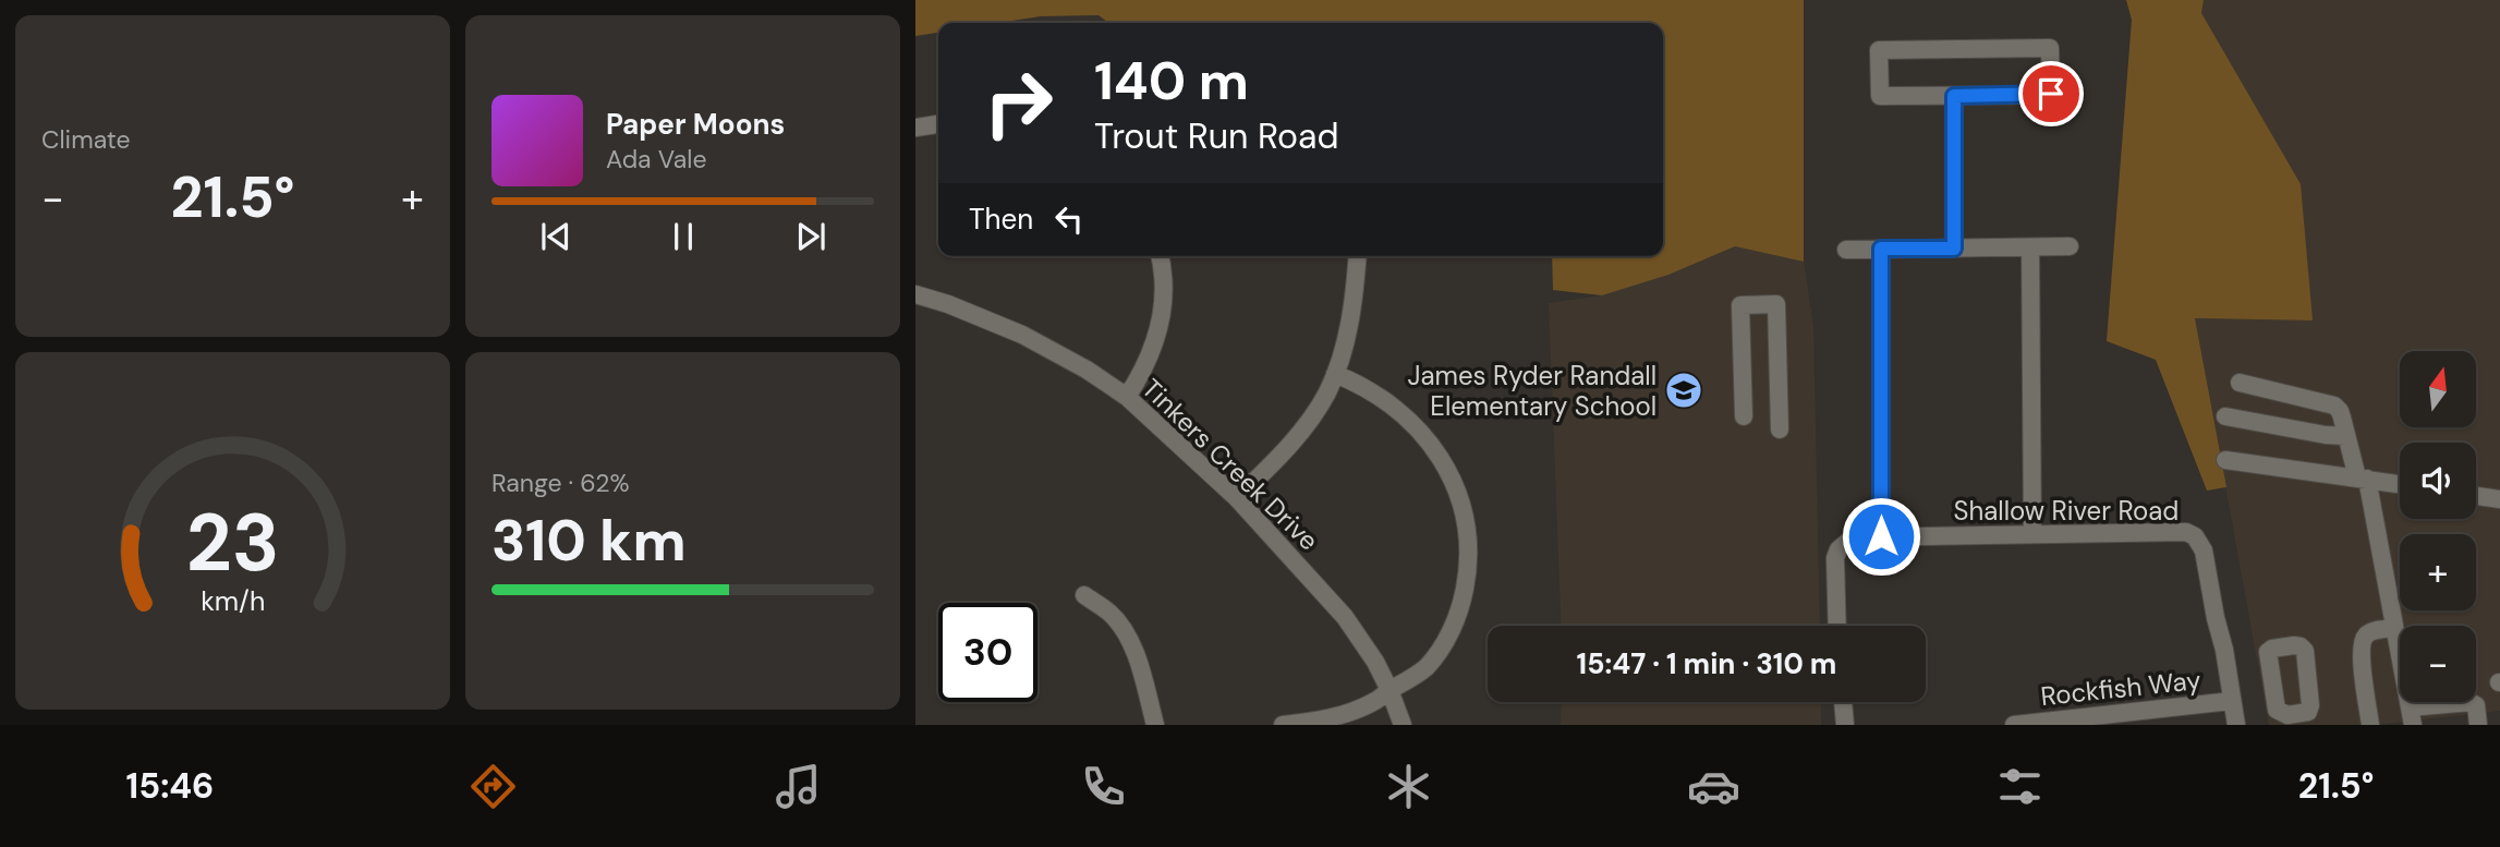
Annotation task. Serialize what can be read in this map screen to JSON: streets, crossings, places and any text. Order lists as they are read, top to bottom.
{
  "streets": {
    "street": ["Tinkers Creek Drive", "Shallow River Road", "Rockfish Way"]
  },
  "crossings": [
    ["Shallow River Road", "Rockfish Way"]
  ],
  "places": {
    "school or university": ["James Ryder Randall Elementary School"]
  },
  "north": "top",
  "page": {
    "tile": [
      "Climate",
      ["Range · 62%", "310 km"]
    ],
    "turn": ["140 m", "Trout Run Road"],
    "song": ["Paper Moons", "Ada Vale"],
    "heat": ["−", "21.5°", "+"],
    "then": "Then",
    "map_buttons": ["+", "−"],
    "limit": "30",
    "trip": "15:47 · 1 min · 310 m",
    "tabs": ["15:46", "21.5°"],
    "gauge": ["23", "km/h"]
  }
}
